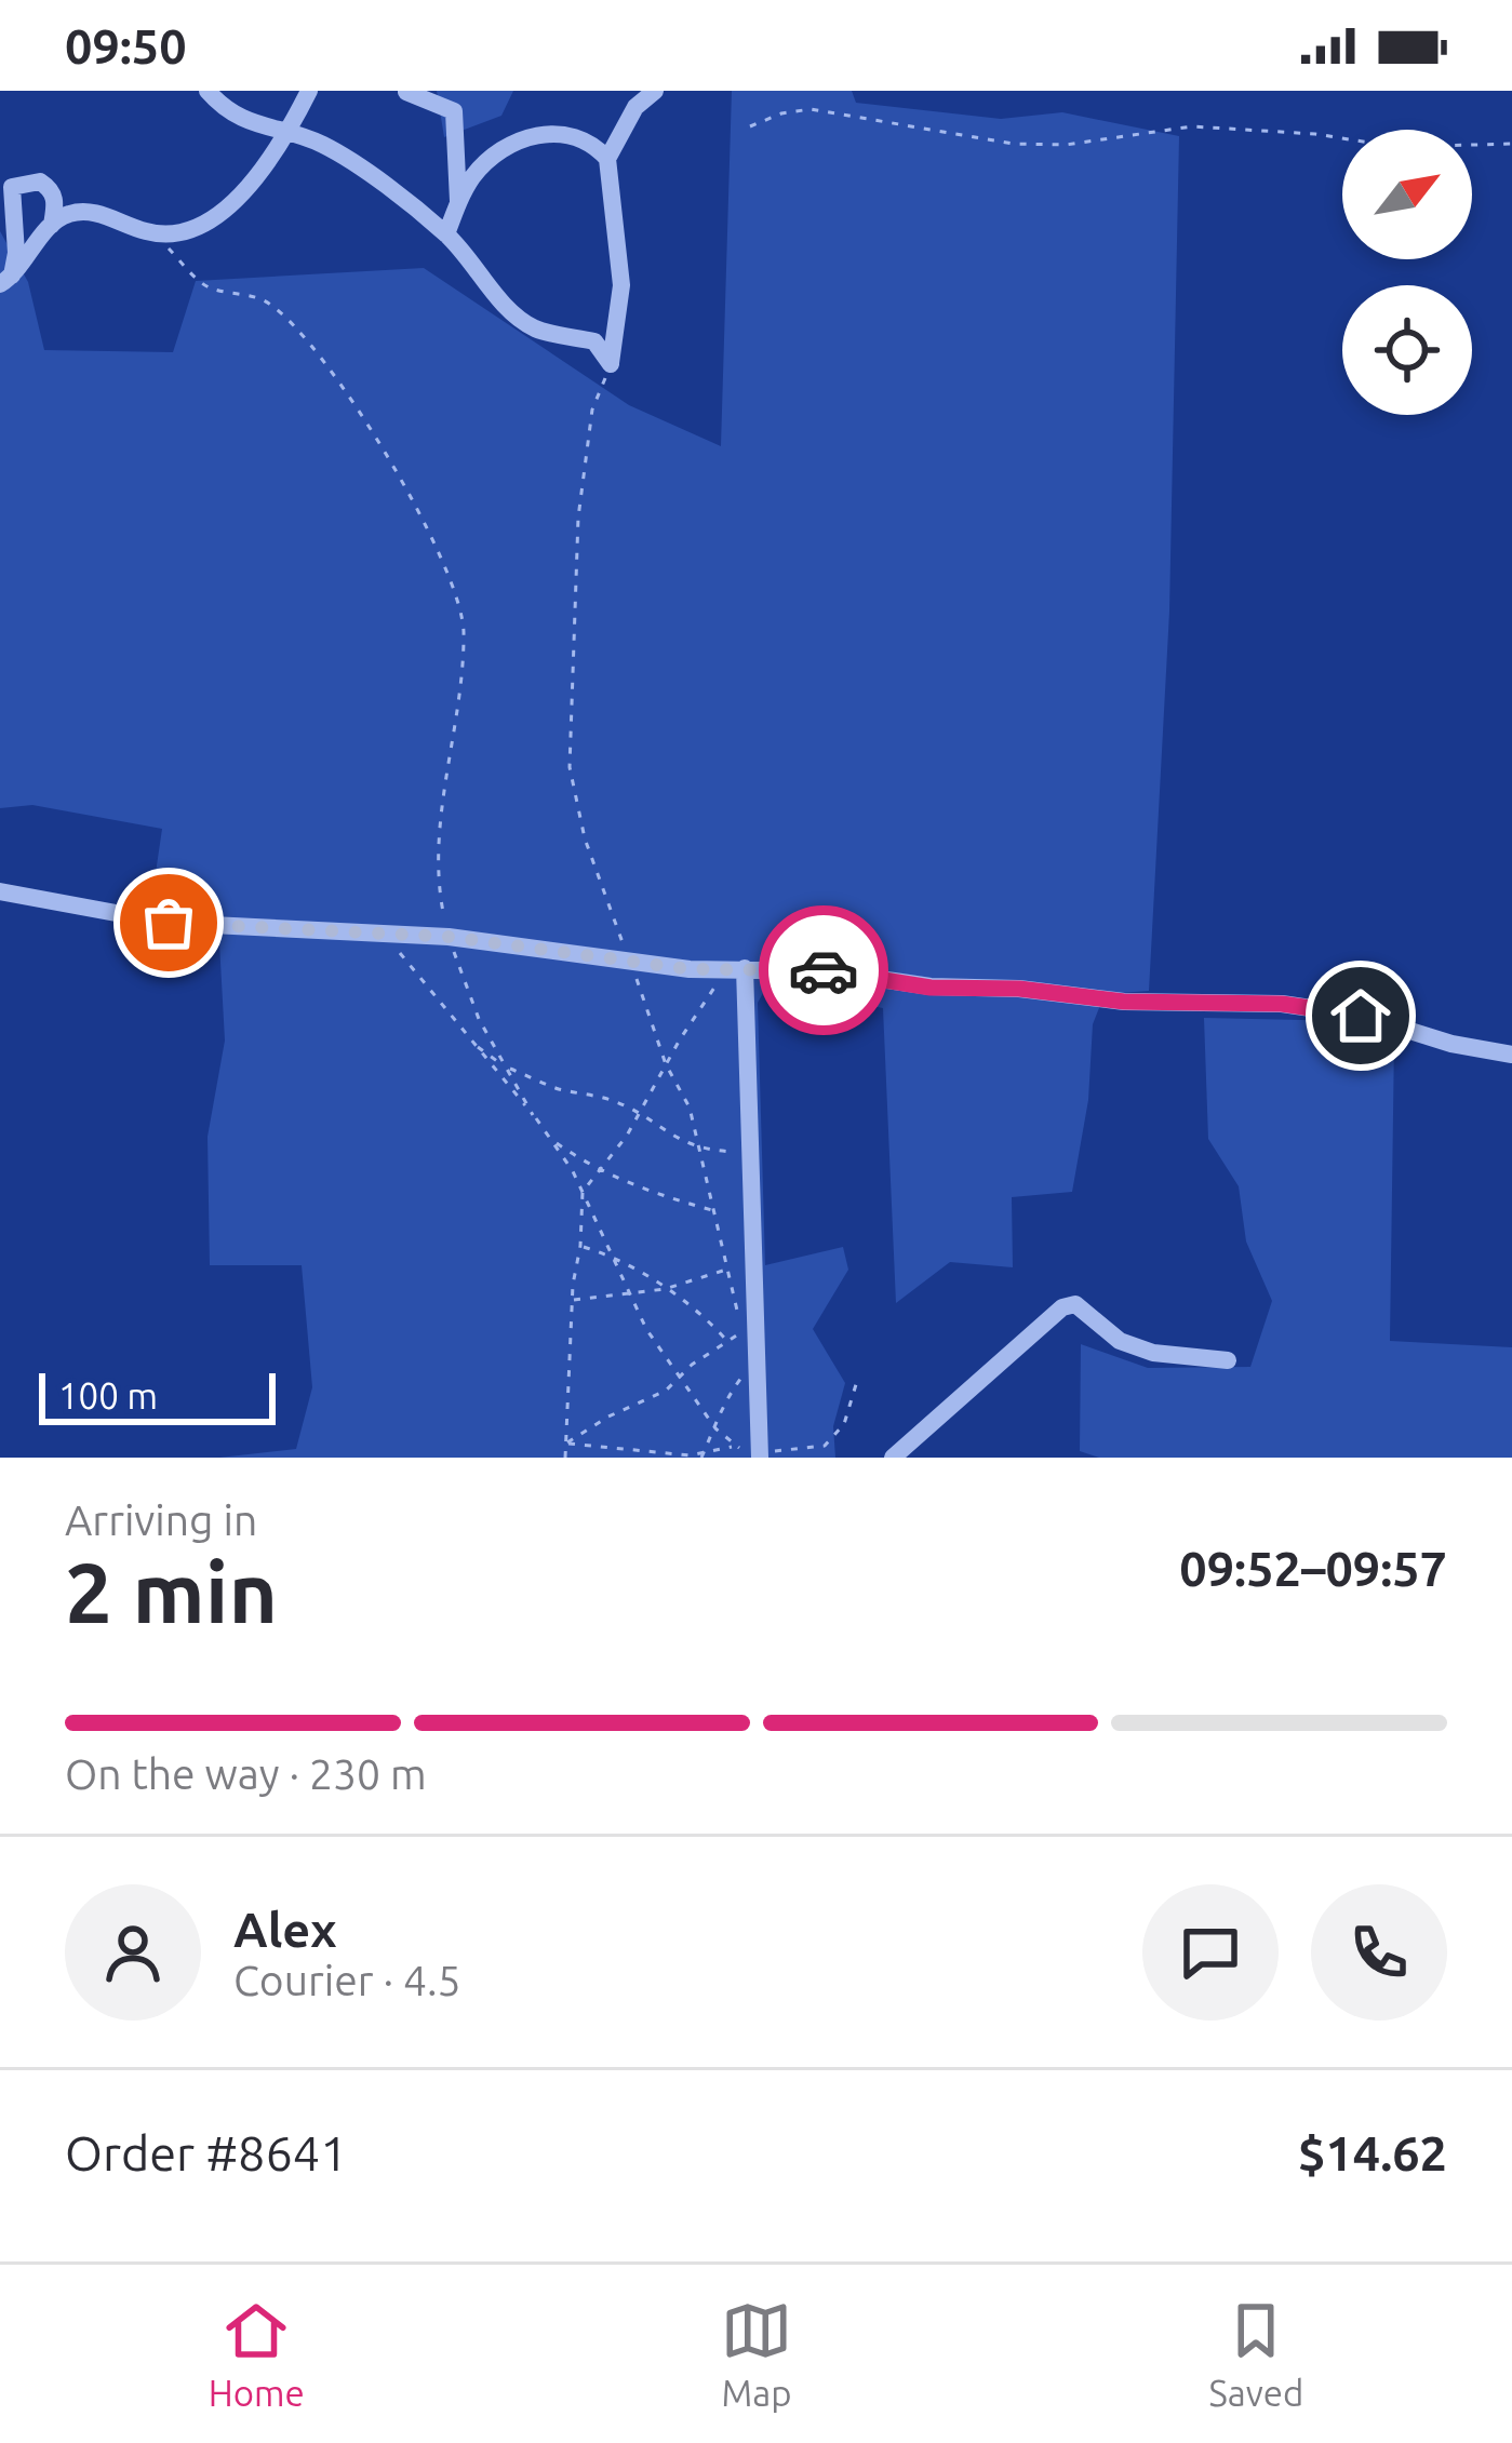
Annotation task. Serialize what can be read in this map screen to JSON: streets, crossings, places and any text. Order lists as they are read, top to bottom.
{
  "scale_bar": "100 m",
  "north": "top right",
  "page": {
    "status": "09:50",
    "scale": "100 m",
    "heading": ["2 min", "Arriving in", "09:52–09:57"],
    "panel": [
      "Alex",
      "Courier · 4.5",
      "Order #8641",
      "$14.62"
    ],
    "bar": "On the way · 230 m",
    "tabs": ["Home", "Map", "Saved"]
  }
}
